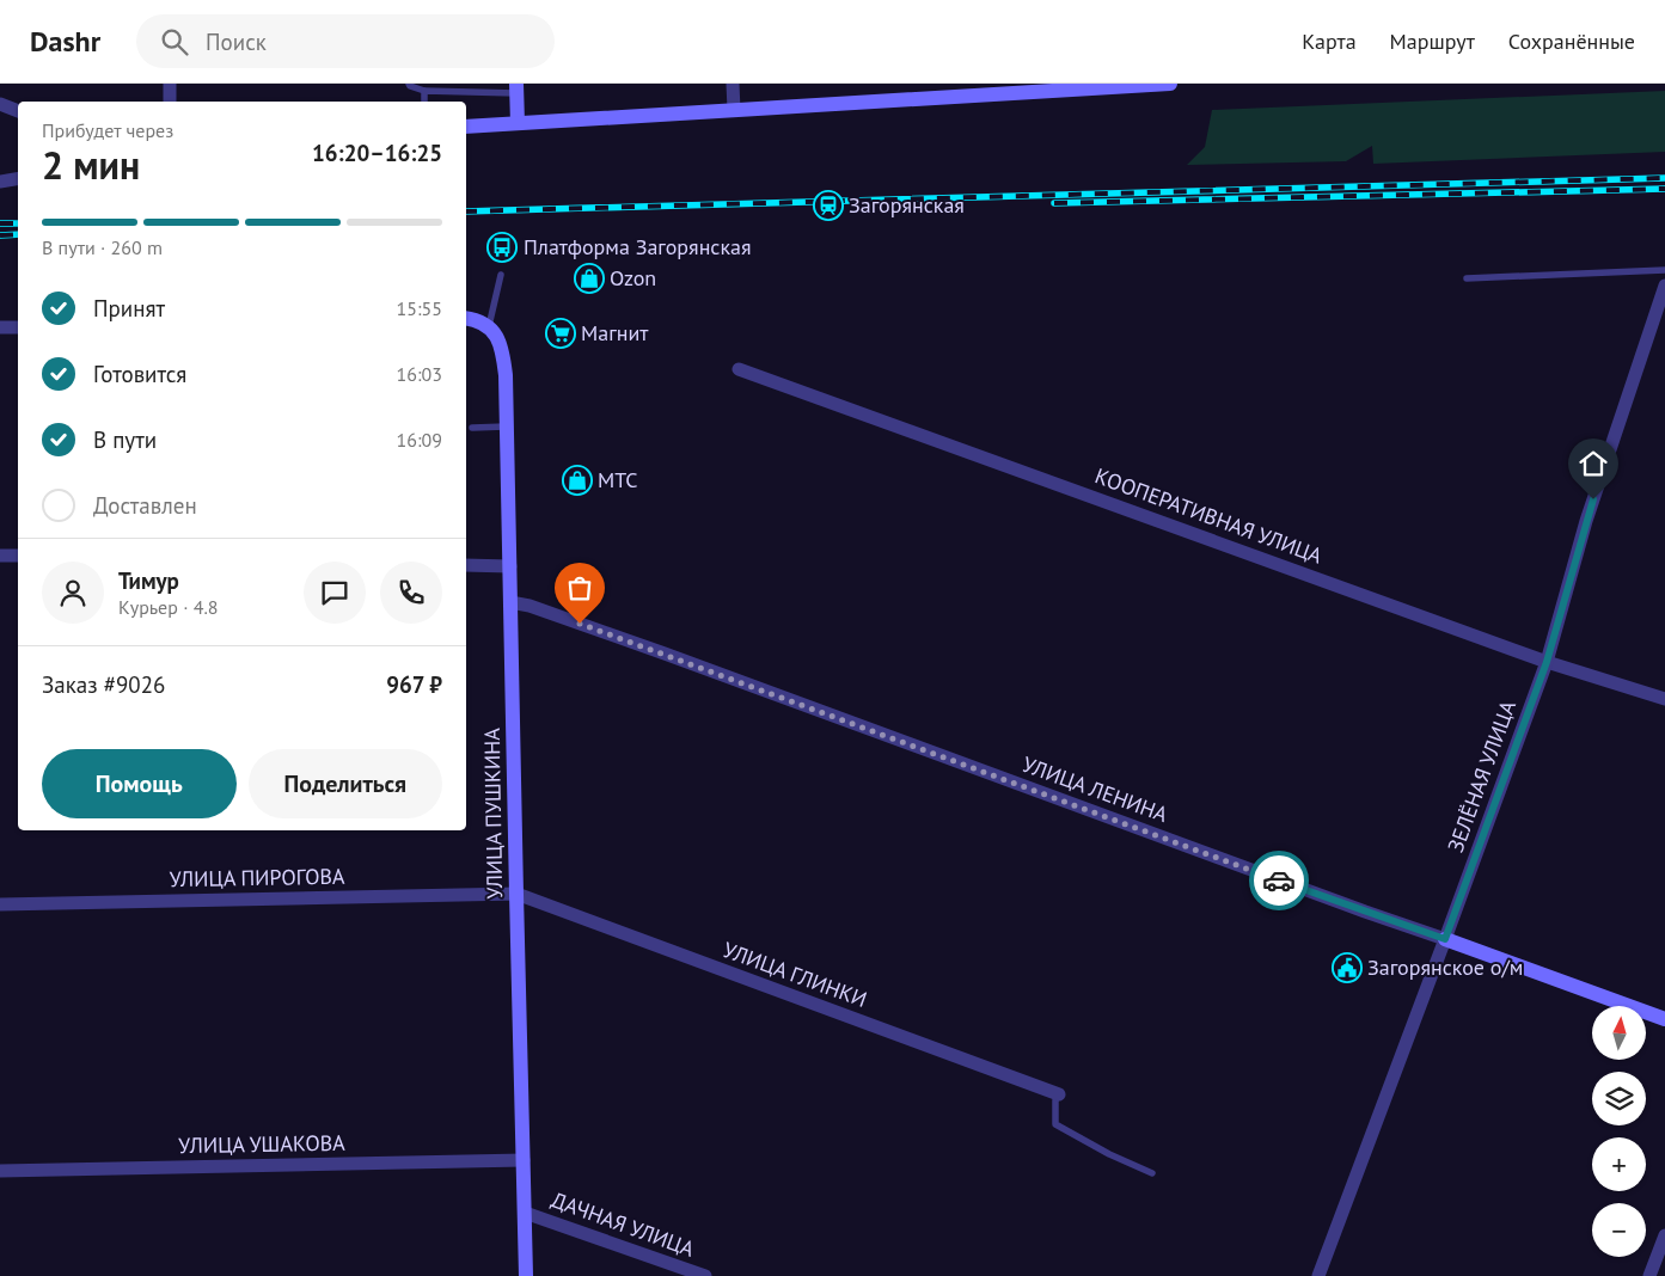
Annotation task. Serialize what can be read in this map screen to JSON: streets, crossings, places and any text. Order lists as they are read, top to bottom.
{
  "streets": {
    "main road": ["УЛИЦА ЛЕНИНА", "УЛИЦА ПУШКИНА"],
    "street": [
      "КООПЕРАТИВНАЯ УЛИЦА",
      "ЗЕЛЁНАЯ УЛИЦА",
      "УЛИЦА ПИРОГОВА",
      "УЛИЦА ГЛИНКИ",
      "УЛИЦА УШАКОВА",
      "ДАЧНАЯ УЛИЦА"
    ]
  },
  "crossings": [
    ["КООПЕРАТИВНАЯ УЛИЦА", "ЗЕЛЁНАЯ УЛИЦА"],
    ["ЗЕЛЁНАЯ УЛИЦА", "УЛИЦА ЛЕНИНА"],
    ["УЛИЦА ЛЕНИНА", "УЛИЦА ПУШКИНА"],
    ["УЛИЦА ПУШКИНА", "УЛИЦА ПИРОГОВА"],
    ["УЛИЦА ПУШКИНА", "УЛИЦА ГЛИНКИ"],
    ["УЛИЦА ПУШКИНА", "УЛИЦА УШАКОВА"],
    ["УЛИЦА ПУШКИНА", "ДАЧНАЯ УЛИЦА"],
    ["УЛИЦА ПИРОГОВА", "УЛИЦА ГЛИНКИ"]
  ],
  "places": {
    "station": ["Загорянская"],
    "bus stop": ["Платформа Загорянская"],
    "shop": ["Ozon", "МТС"],
    "supermarket": ["Магнит"],
    "public building": ["Загорянское о/м"]
  },
  "north": "top",
  "page": {
    "header": "Dashr",
    "search": "Поиск",
    "nav": ["Карта", "Маршрут", "Сохранённые"],
    "heading": ["2 мин", "Прибудет через", "16:20–16:25"],
    "panel": [
      "Тимур",
      "Курьер · 4.8",
      "Заказ #9026",
      "967 ₽"
    ],
    "bar": "В пути · 260 m",
    "list": [
      ["Принят", "15:55"],
      ["Готовится", "16:03"],
      ["В пути", "16:09"],
      "Доставлен"
    ],
    "buttons": ["Помощь", "Поделиться"],
    "map_buttons": ["+", "−"]
  }
}
